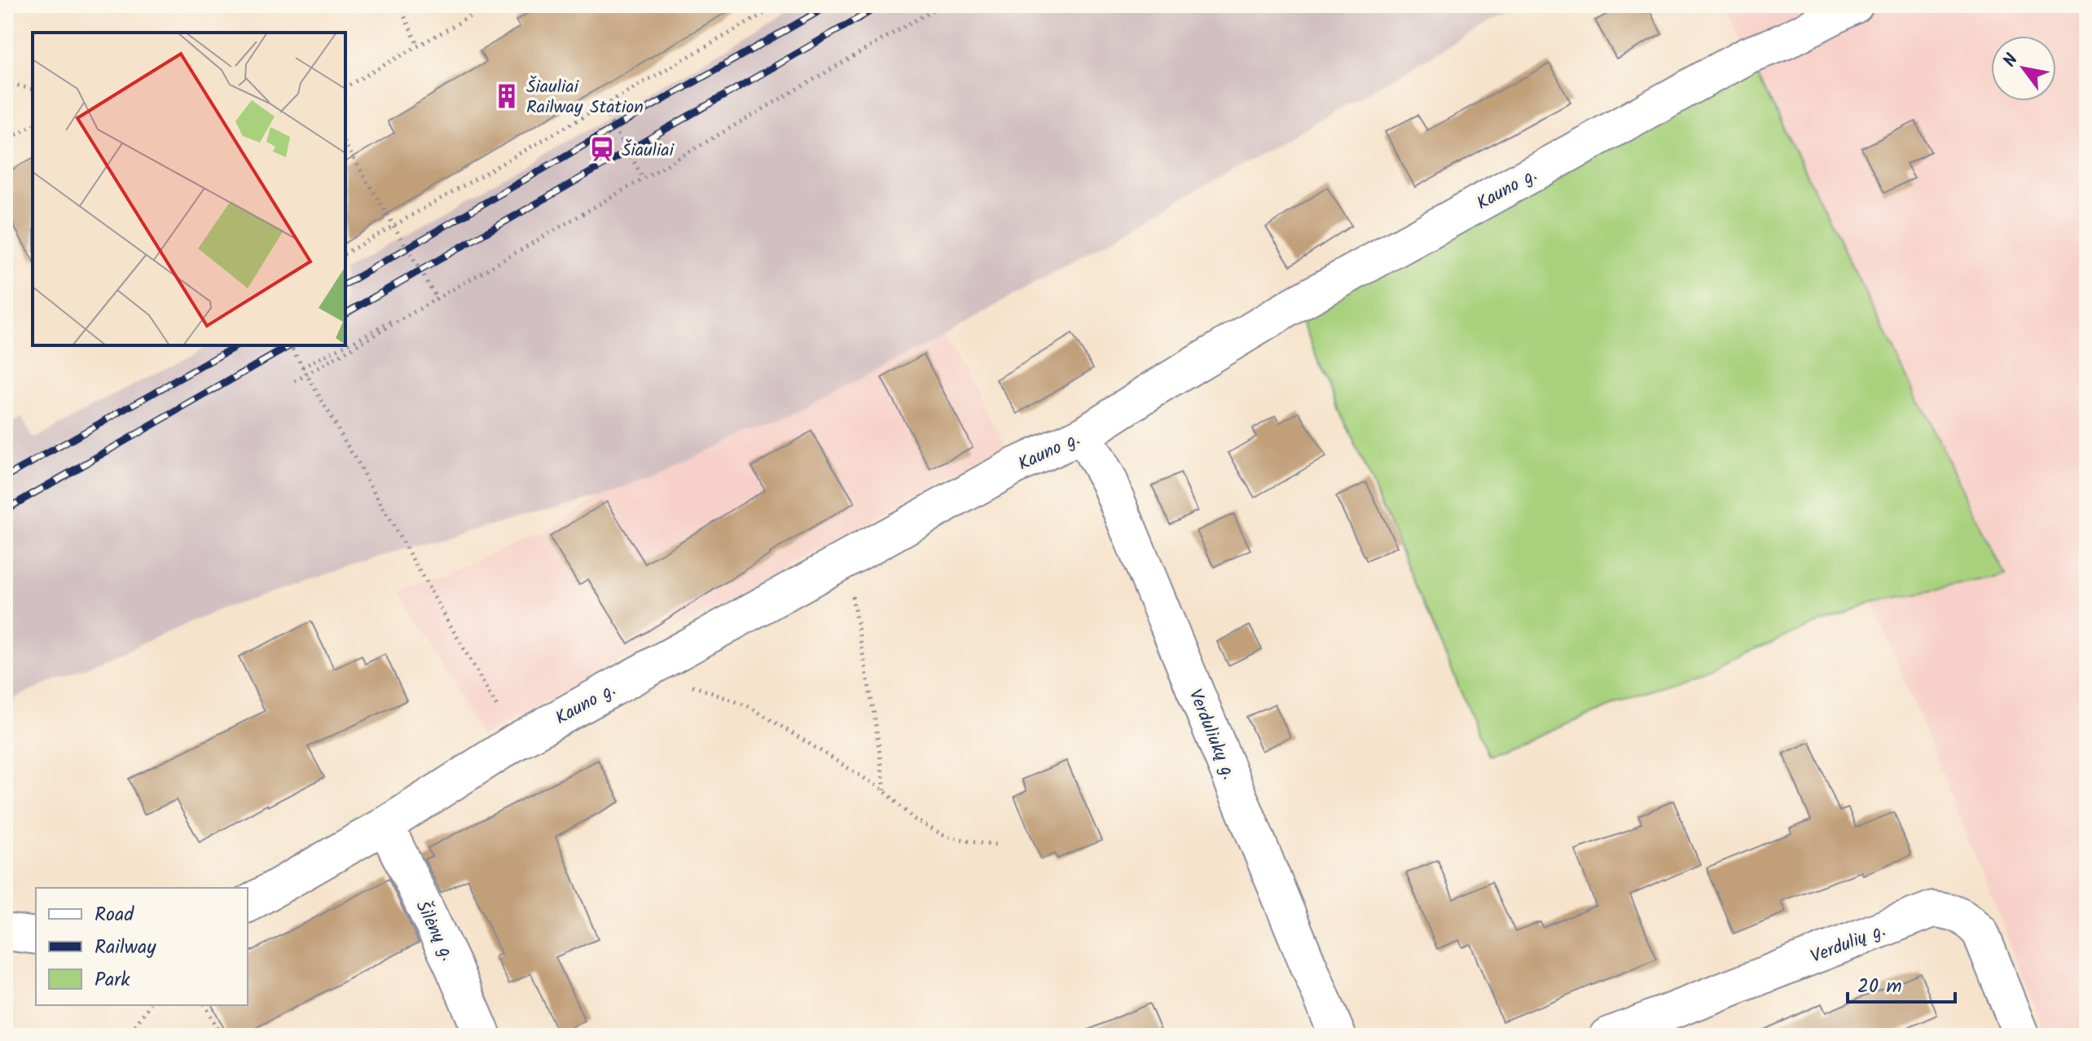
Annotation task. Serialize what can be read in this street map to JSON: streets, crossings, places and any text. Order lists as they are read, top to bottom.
{
  "streets": {
    "street": [
      "Kauno g.",
      "Verduliukų g.",
      "Šilėnų g.",
      "Verdulių g."
    ]
  },
  "crossings": [
    ["Kauno g.", "Verduliukų g."],
    ["Kauno g.", "Šilėnų g."]
  ],
  "places": {
    "building": ["Šiauliai Railway Station"],
    "station": ["Šiauliai"]
  },
  "legend": ["Road", "Railway", "Park"],
  "scale_bar": "20 m",
  "north": "top left"
}
